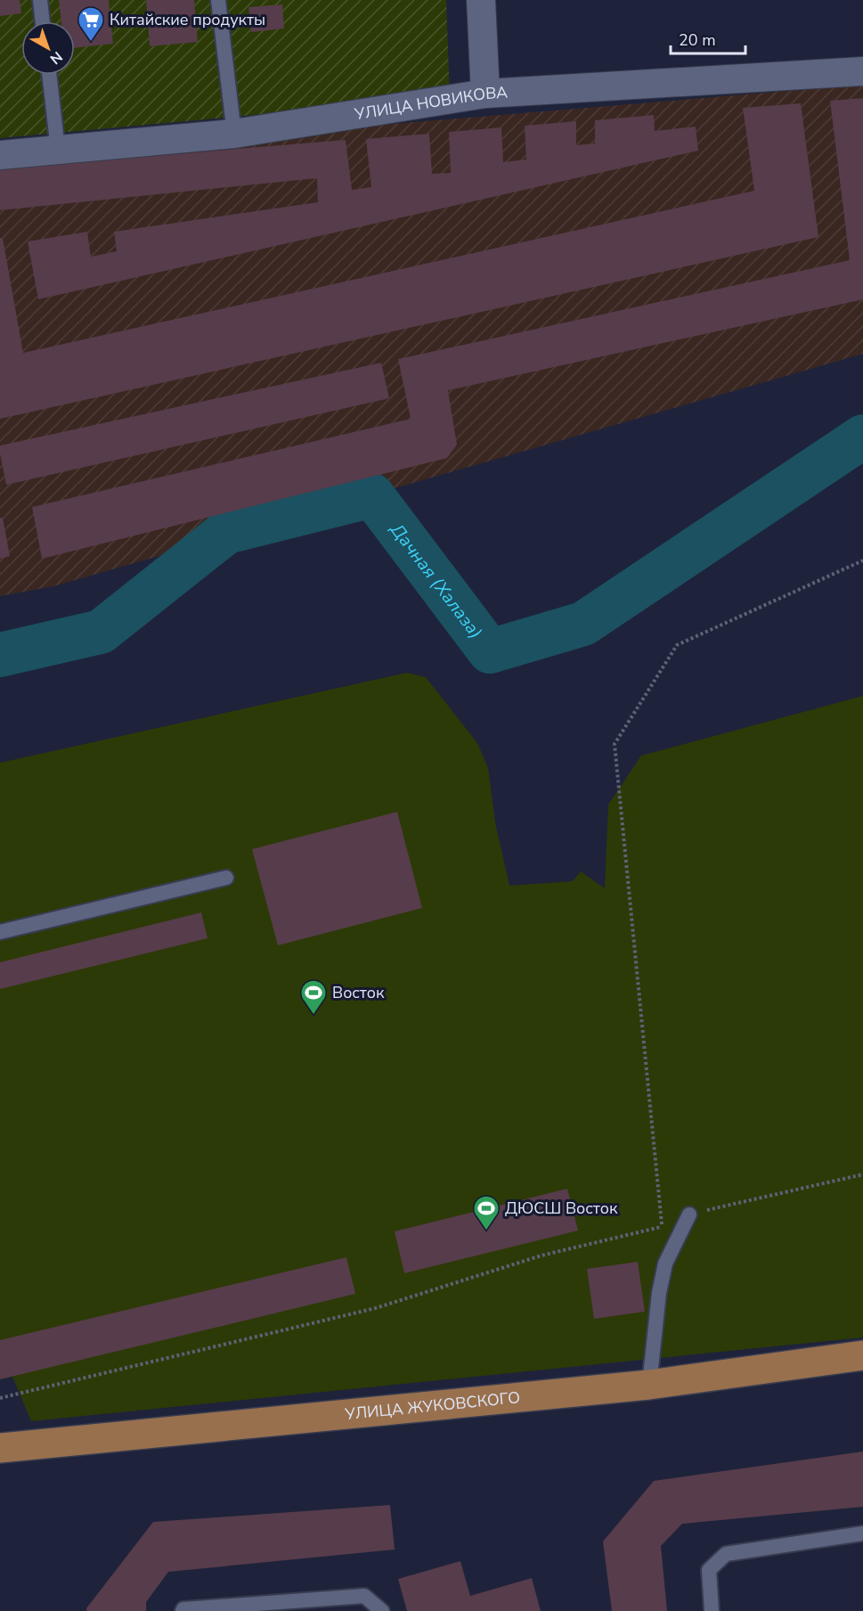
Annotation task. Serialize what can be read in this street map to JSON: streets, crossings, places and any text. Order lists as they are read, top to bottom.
{
  "streets": {
    "main road": ["УЛИЦА ЖУКОВСКОГО"],
    "street": ["УЛИЦА НОВИКОВА"]
  },
  "water": ["Дачная (Халаза)"],
  "places": {
    "supermarket": ["Китайские продукты"],
    "sports": ["Восток", "ДЮСШ Восток"]
  },
  "scale_bar": "20 m",
  "north": "bottom right"
}
